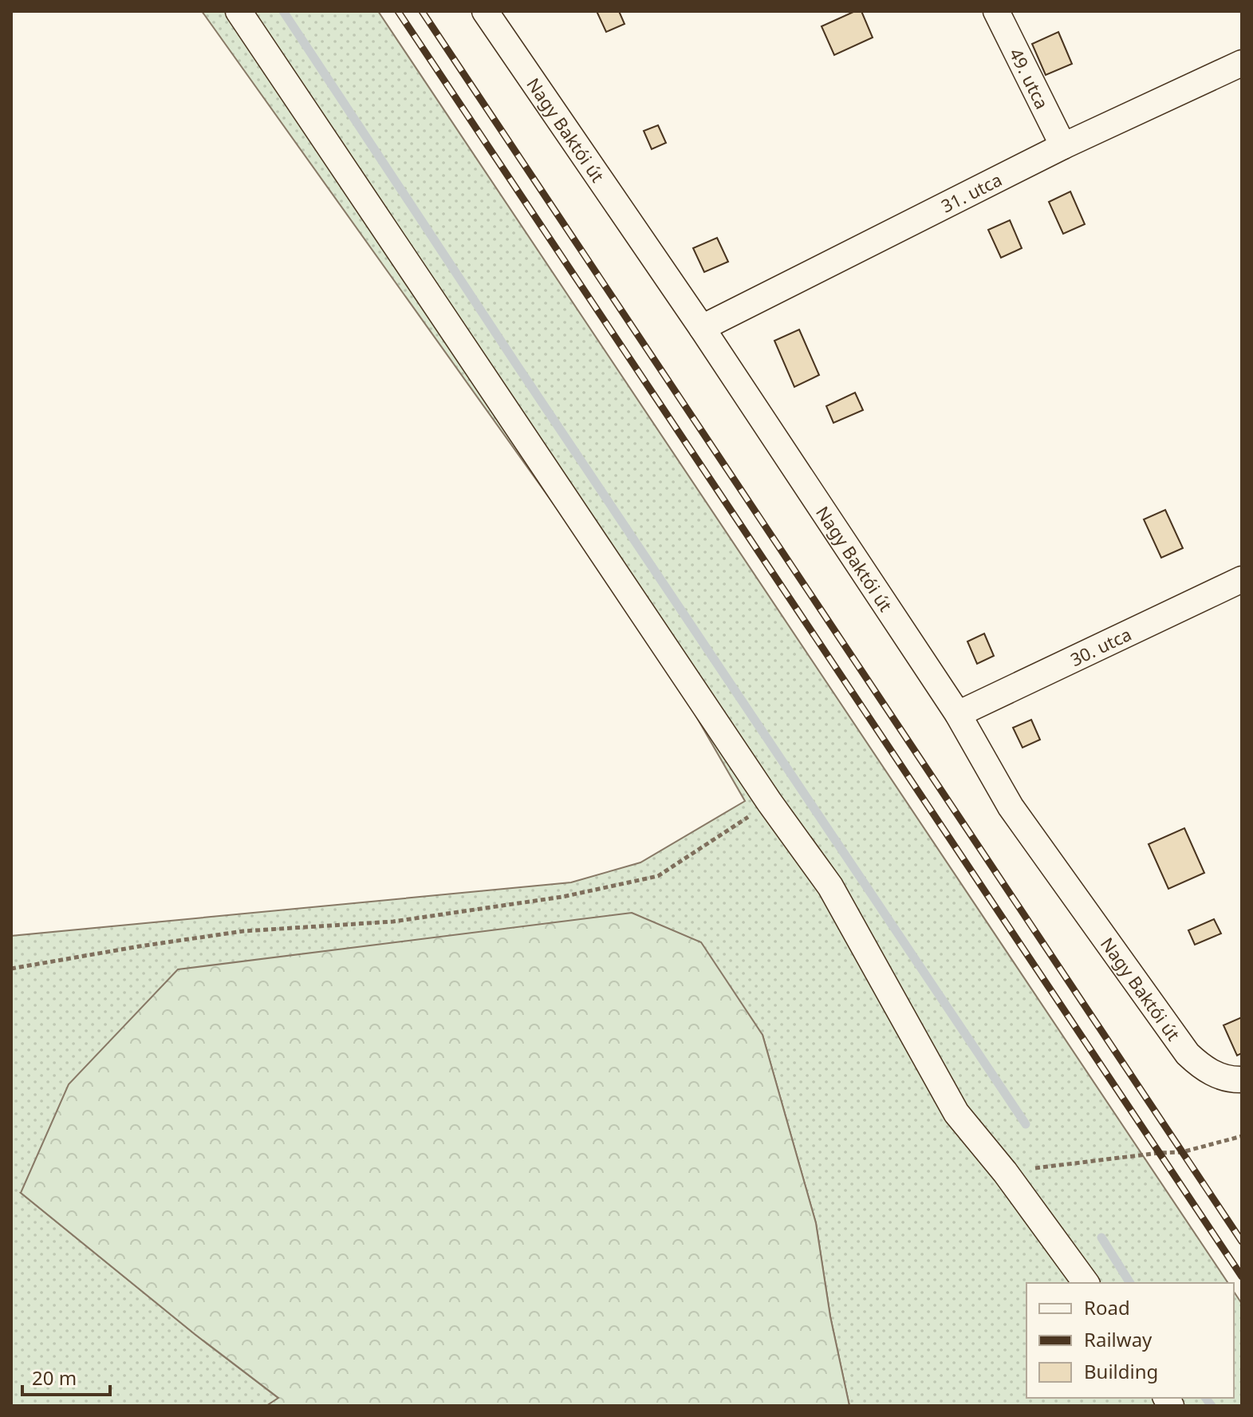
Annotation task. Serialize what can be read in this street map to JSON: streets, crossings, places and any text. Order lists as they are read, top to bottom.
{
  "streets": {
    "street": [
      "49. utca",
      "Nagy Baktói út",
      "31. utca",
      "30. utca"
    ]
  },
  "crossings": [
    ["49. utca", "31. utca"],
    ["Nagy Baktói út", "31. utca"],
    ["Nagy Baktói út", "30. utca"]
  ],
  "legend": ["Road", "Railway", "Building"],
  "scale_bar": "20 m"
}
